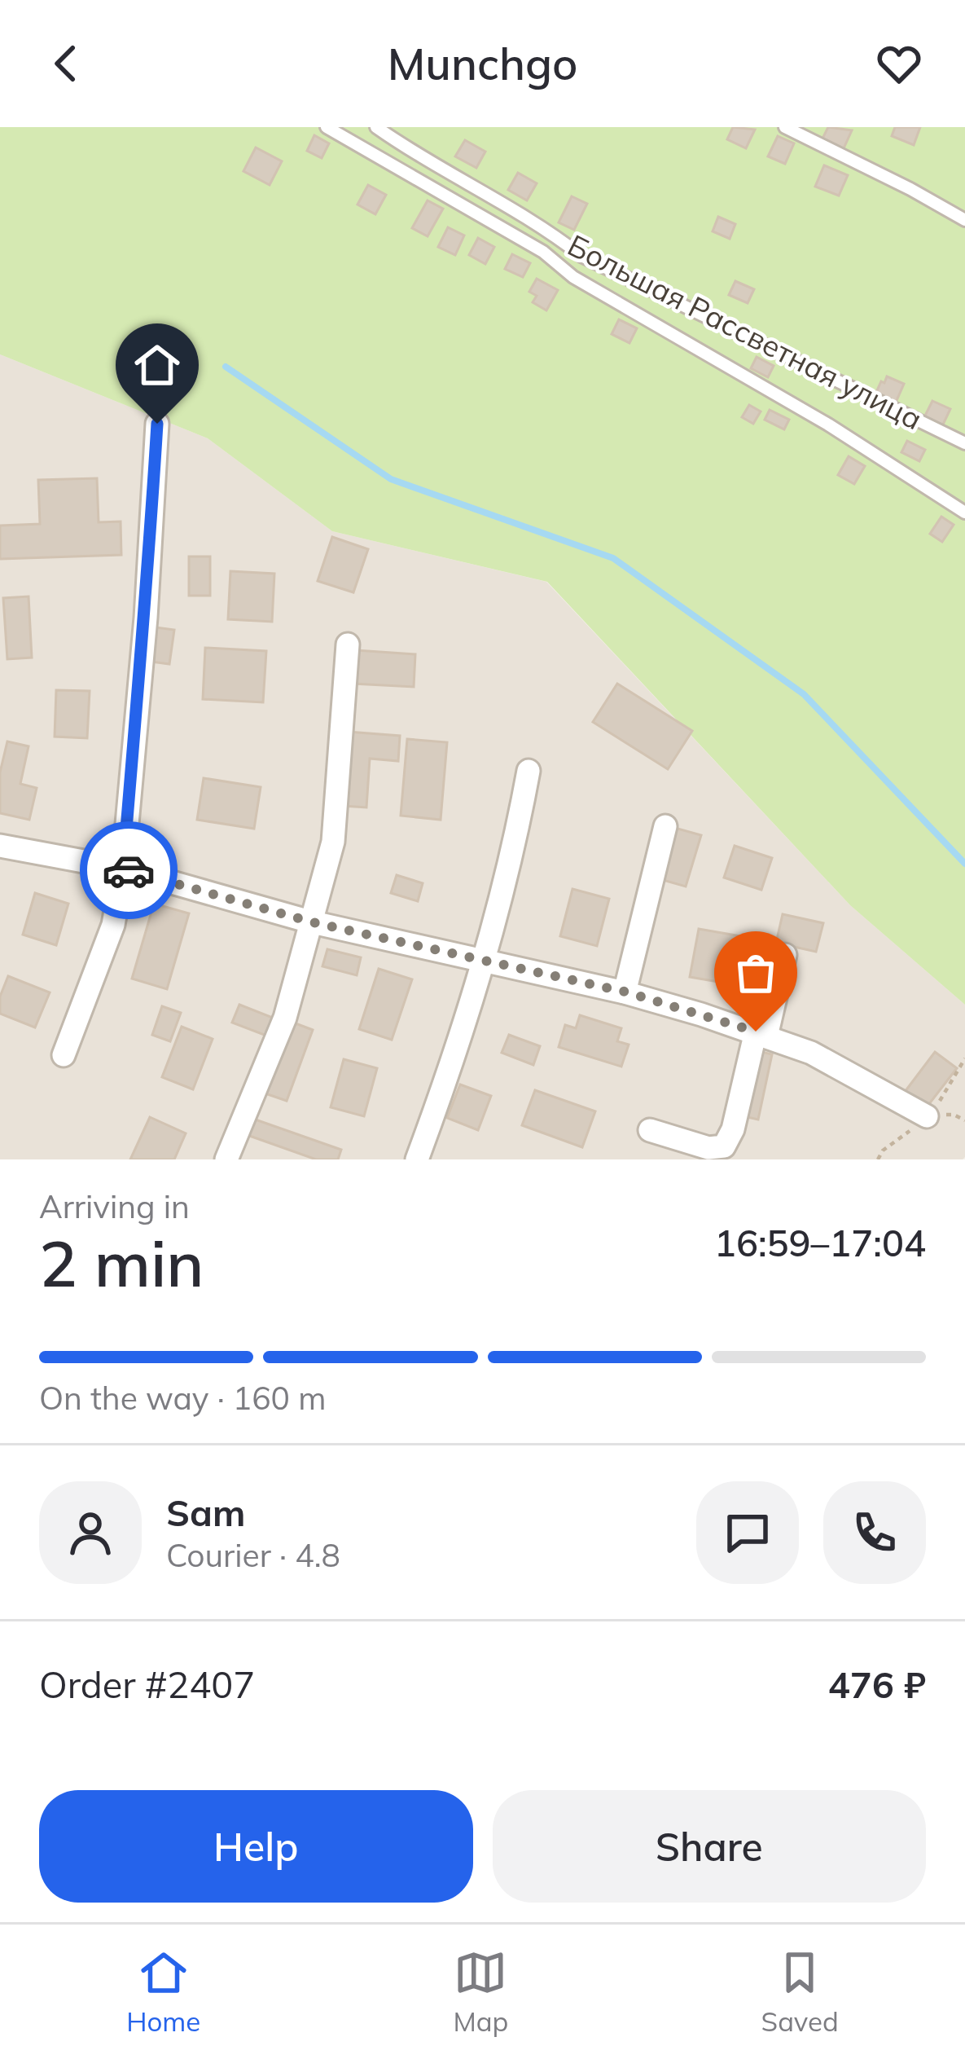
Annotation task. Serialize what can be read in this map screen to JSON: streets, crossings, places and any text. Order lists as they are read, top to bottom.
{
  "streets": {
    "lane": ["Большая Рассветная улица"]
  },
  "page": {
    "header": "Munchgo",
    "heading": ["2 min", "Arriving in", "16:59–17:04"],
    "panel": [
      "Sam",
      "Courier · 4.8",
      "Order #2407",
      "476 ₽"
    ],
    "bar": "On the way · 160 m",
    "buttons": ["Help", "Share"],
    "tabs": ["Home", "Map", "Saved"]
  }
}
